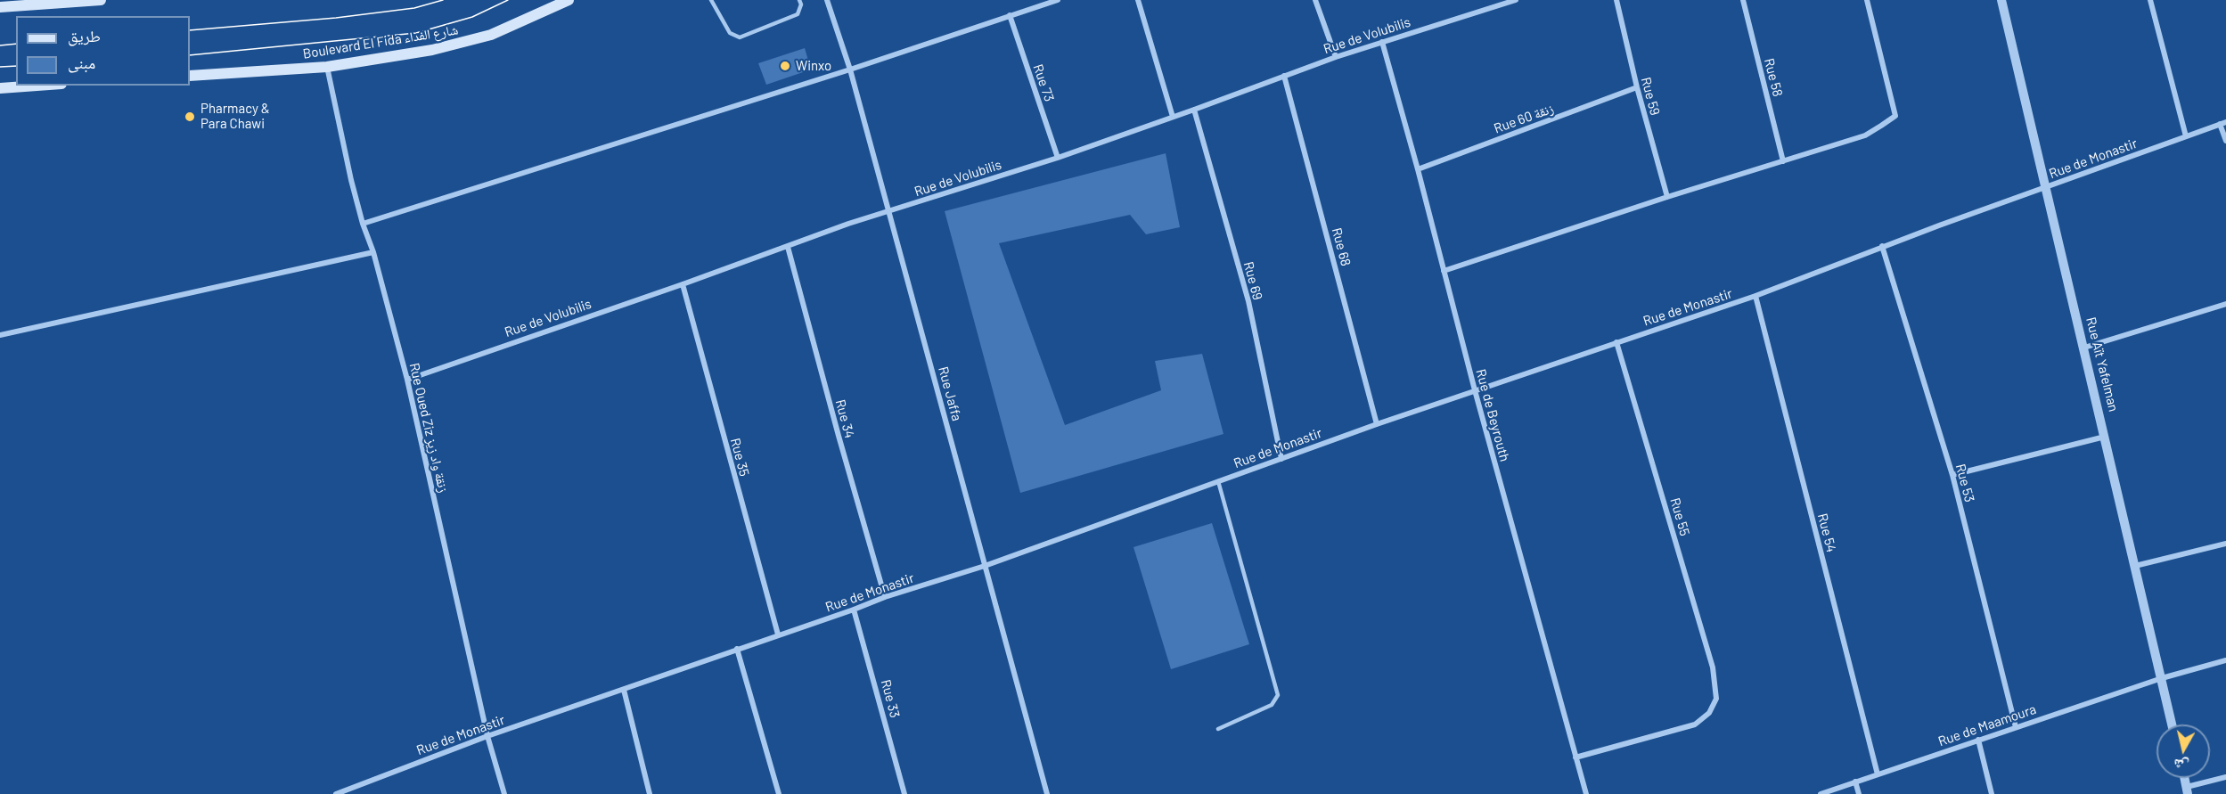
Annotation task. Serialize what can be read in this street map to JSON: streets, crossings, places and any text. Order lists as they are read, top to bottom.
{
  "streets": {
    "main road": ["Boulevard El Fida شارع الفداء"],
    "street": [
      "Rue de Volubilis",
      "Rue 58",
      "Rue 73",
      "Rue 59",
      "Rue 60 زنقة",
      "Rue de Monastir",
      "Rue 68",
      "Rue 69",
      "Rue Aït Yafelman",
      "Rue Jaffa",
      "Rue de Beyrouth",
      "Rue 34",
      "Rue Oued Ziz زنقة واد زيز",
      "Rue 35",
      "Rue 53",
      "Rue 55",
      "Rue 54",
      "Rue 33",
      "Rue de Maamoura"
    ]
  },
  "crossings": [
    ["Rue de Volubilis", "Rue 73"],
    ["Rue de Volubilis", "Rue 68"],
    ["Rue de Volubilis", "Rue 69"],
    ["Rue de Volubilis", "Rue Jaffa"],
    ["Rue de Volubilis", "Rue de Beyrouth"],
    ["Rue de Volubilis", "Rue 34"],
    ["Rue de Volubilis", "Rue Oued Ziz زنقة واد زيز"],
    ["Rue de Volubilis", "Rue 35"],
    ["Boulevard El Fida شارع الفداء", "Rue Oued Ziz زنقة واد زيز"],
    ["Rue 59", "Rue 60 زنقة"],
    ["Rue 60 زنقة", "Rue de Beyrouth"],
    ["Rue de Monastir", "Rue 68"],
    ["Rue de Monastir", "Rue 69"],
    ["Rue de Monastir", "Rue Aït Yafelman"],
    ["Rue de Monastir", "Rue Jaffa"],
    ["Rue de Monastir", "Rue de Beyrouth"],
    ["Rue de Monastir", "Rue 34"],
    ["Rue de Monastir", "Rue Oued Ziz زنقة واد زيز"],
    ["Rue de Monastir", "Rue 35"],
    ["Rue de Monastir", "Rue 53"],
    ["Rue de Monastir", "Rue 55"],
    ["Rue de Monastir", "Rue 54"],
    ["Rue de Monastir", "Rue 33"],
    ["Rue Aït Yafelman", "Rue de Maamoura"],
    ["Rue de Beyrouth", "Rue 55"],
    ["Rue 53", "Rue de Maamoura"],
    ["Rue 54", "Rue de Maamoura"]
  ],
  "places": ["Winxo", "Pharmacy & Para Chawi"],
  "legend": ["طريق", "مبنى"],
  "north": "bottom"
}
